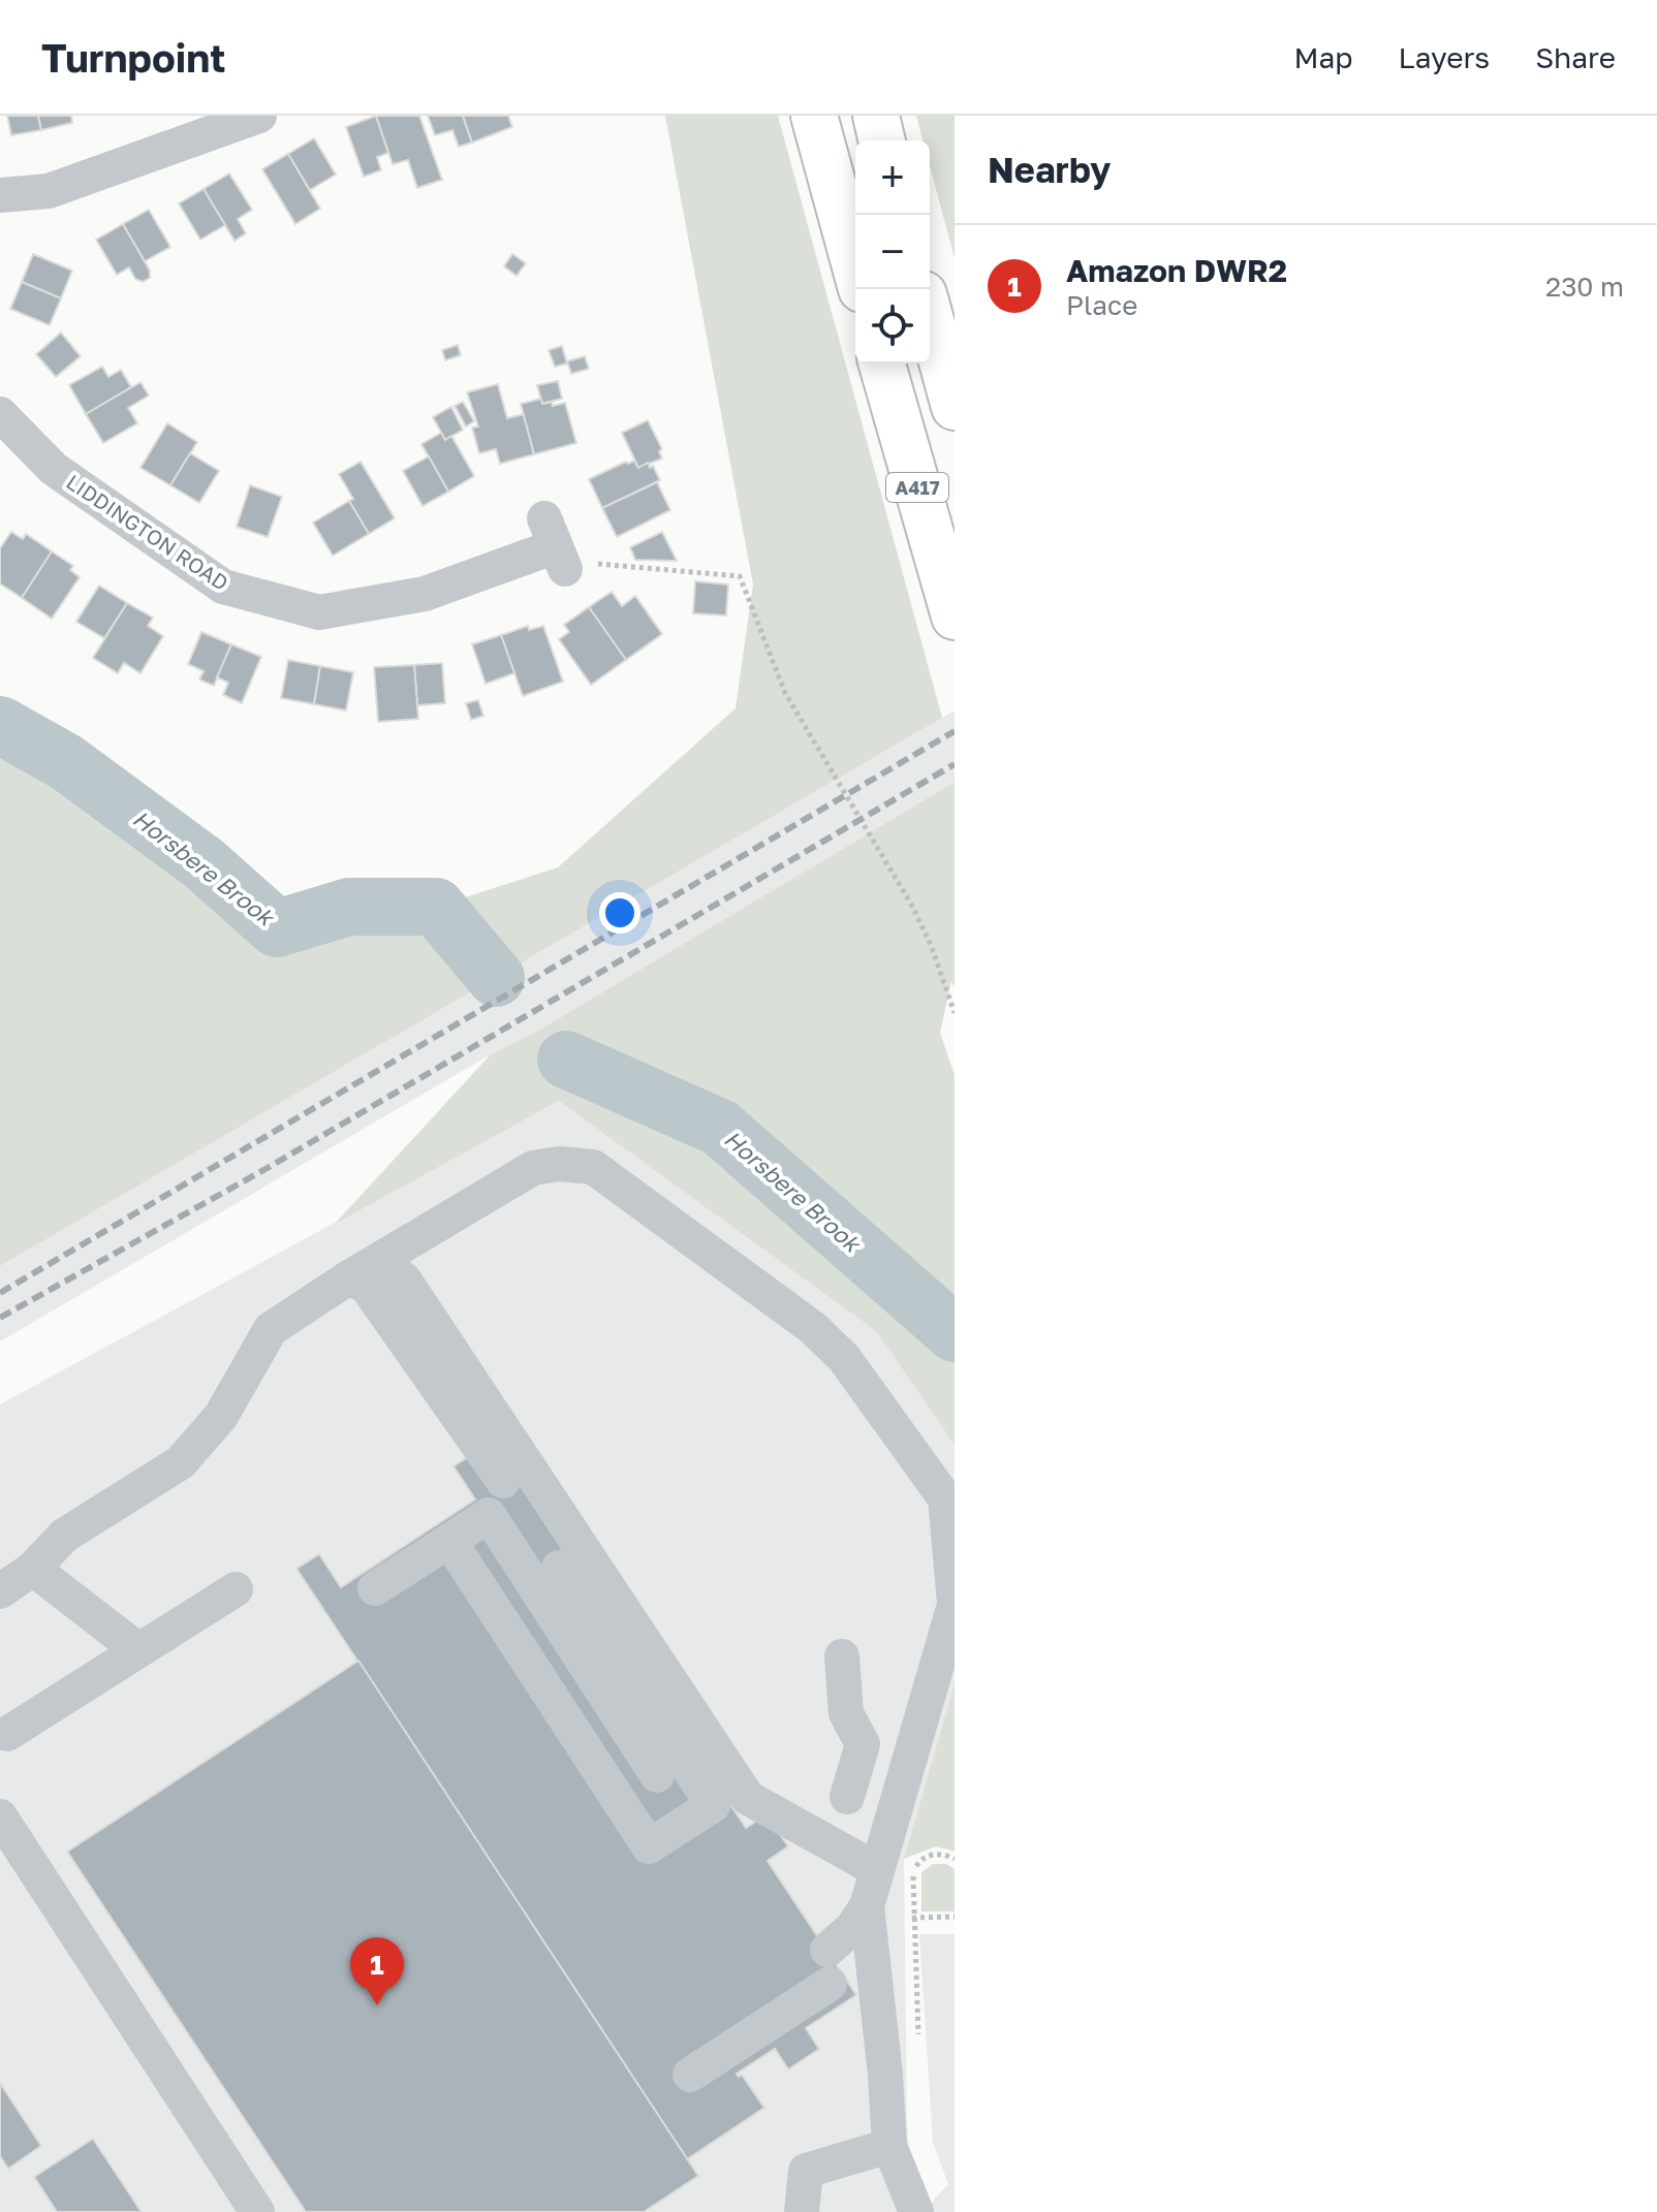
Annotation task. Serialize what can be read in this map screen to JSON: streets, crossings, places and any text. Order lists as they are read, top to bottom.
{
  "streets": {
    "highway": ["A417"],
    "street": ["LIDDINGTON ROAD"]
  },
  "water": ["Horsbere Brook"],
  "page": {
    "header": "Turnpoint",
    "nav": ["Map", "Layers", "Share"],
    "heading": "Nearby",
    "map_buttons": ["+", "−"],
    "list": [
      {
        "mark": "1",
        "name": "Amazon DWR2",
        "note": "Place",
        "value": "230 m"
      }
    ],
    "pins": "1"
  }
}
